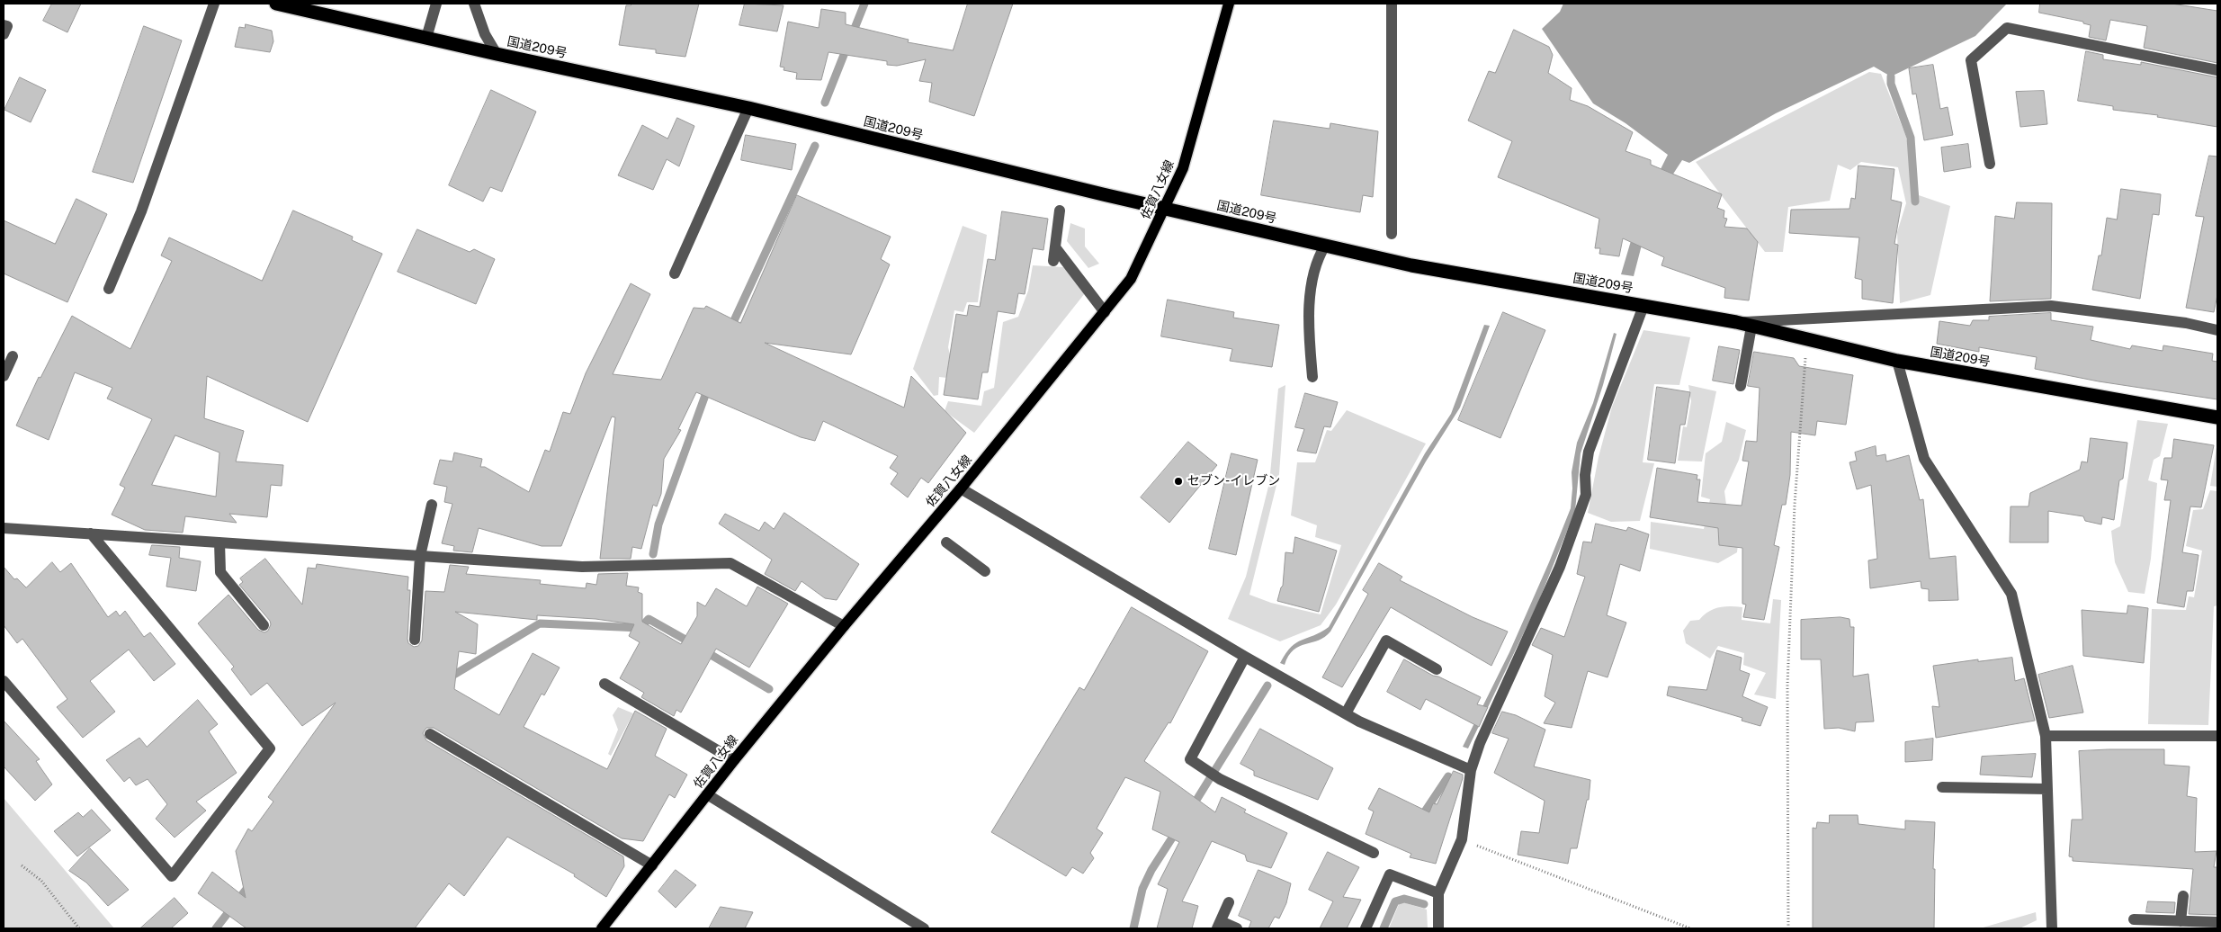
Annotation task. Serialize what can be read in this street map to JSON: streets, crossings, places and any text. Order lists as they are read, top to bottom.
{
  "streets": {
    "highway": ["国道209号"],
    "main road": ["佐賀八女線"]
  },
  "crossings": [
    ["国道209号", "佐賀八女線"]
  ],
  "places": ["セブン-イレブン"]
}
